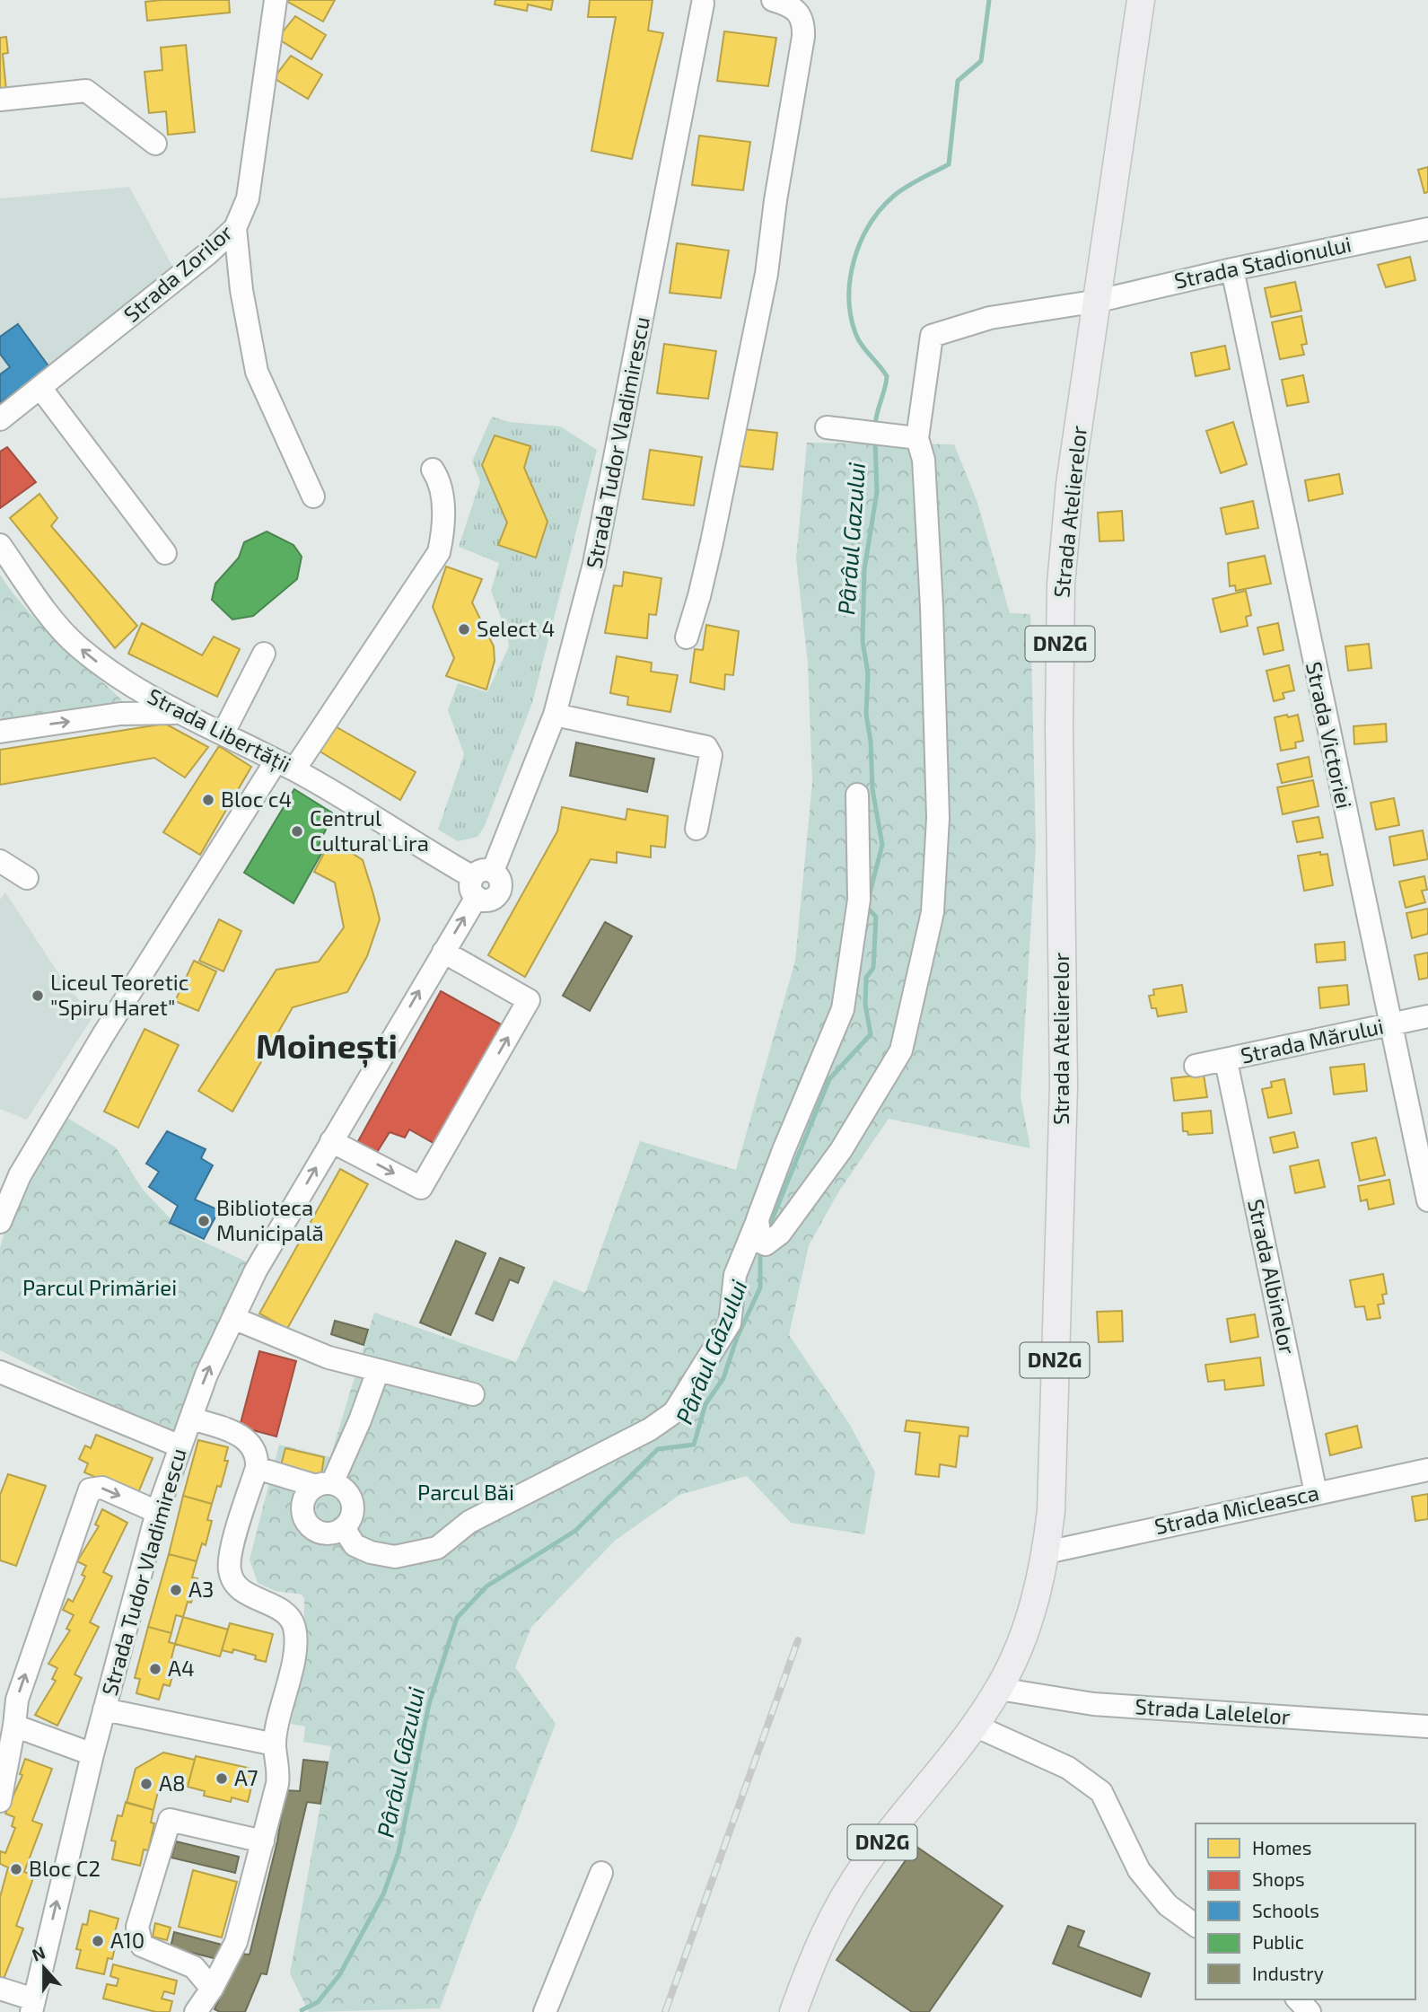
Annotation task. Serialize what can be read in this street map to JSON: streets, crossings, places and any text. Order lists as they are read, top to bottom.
{
  "streets": {
    "main road": ["Strada Atelierelor", "DN2G"],
    "street": [
      "Strada Stadionului",
      "Strada Zorilor",
      "Strada Tudor Vladimirescu",
      "Strada Libertății",
      "Strada Victoriei",
      "Strada Mărului",
      "Strada Albinelor",
      "Strada Micleasca",
      "Strada Lalelelor"
    ]
  },
  "crossings": [
    ["Strada Stadionului", "Strada Atelierelor"],
    ["Strada Stadionului", "Strada Victoriei"],
    ["Strada Tudor Vladimirescu", "Strada Libertății"],
    ["Strada Atelierelor", "Strada Micleasca"],
    ["Strada Atelierelor", "Strada Lalelelor"],
    ["Strada Victoriei", "Strada Mărului"],
    ["Strada Mărului", "Strada Albinelor"],
    ["Strada Albinelor", "Strada Micleasca"]
  ],
  "districts": ["Moinești"],
  "water": ["Pârâul Gazului", "Pârâul Gâzului"],
  "parks": ["Parcul Primăriei", "Parcul Băi"],
  "places": [
    "Select 4",
    "Bloc c4",
    "Centrul Cultural Lira",
    "Liceul Teoretic \"Spiru Haret\"",
    "Biblioteca Municipală",
    "A3",
    "A4",
    "A7",
    "A8",
    "Bloc C2",
    "A10"
  ],
  "legend": [
    "Homes",
    "Shops",
    "Schools",
    "Public",
    "Industry"
  ],
  "north": "top"
}
